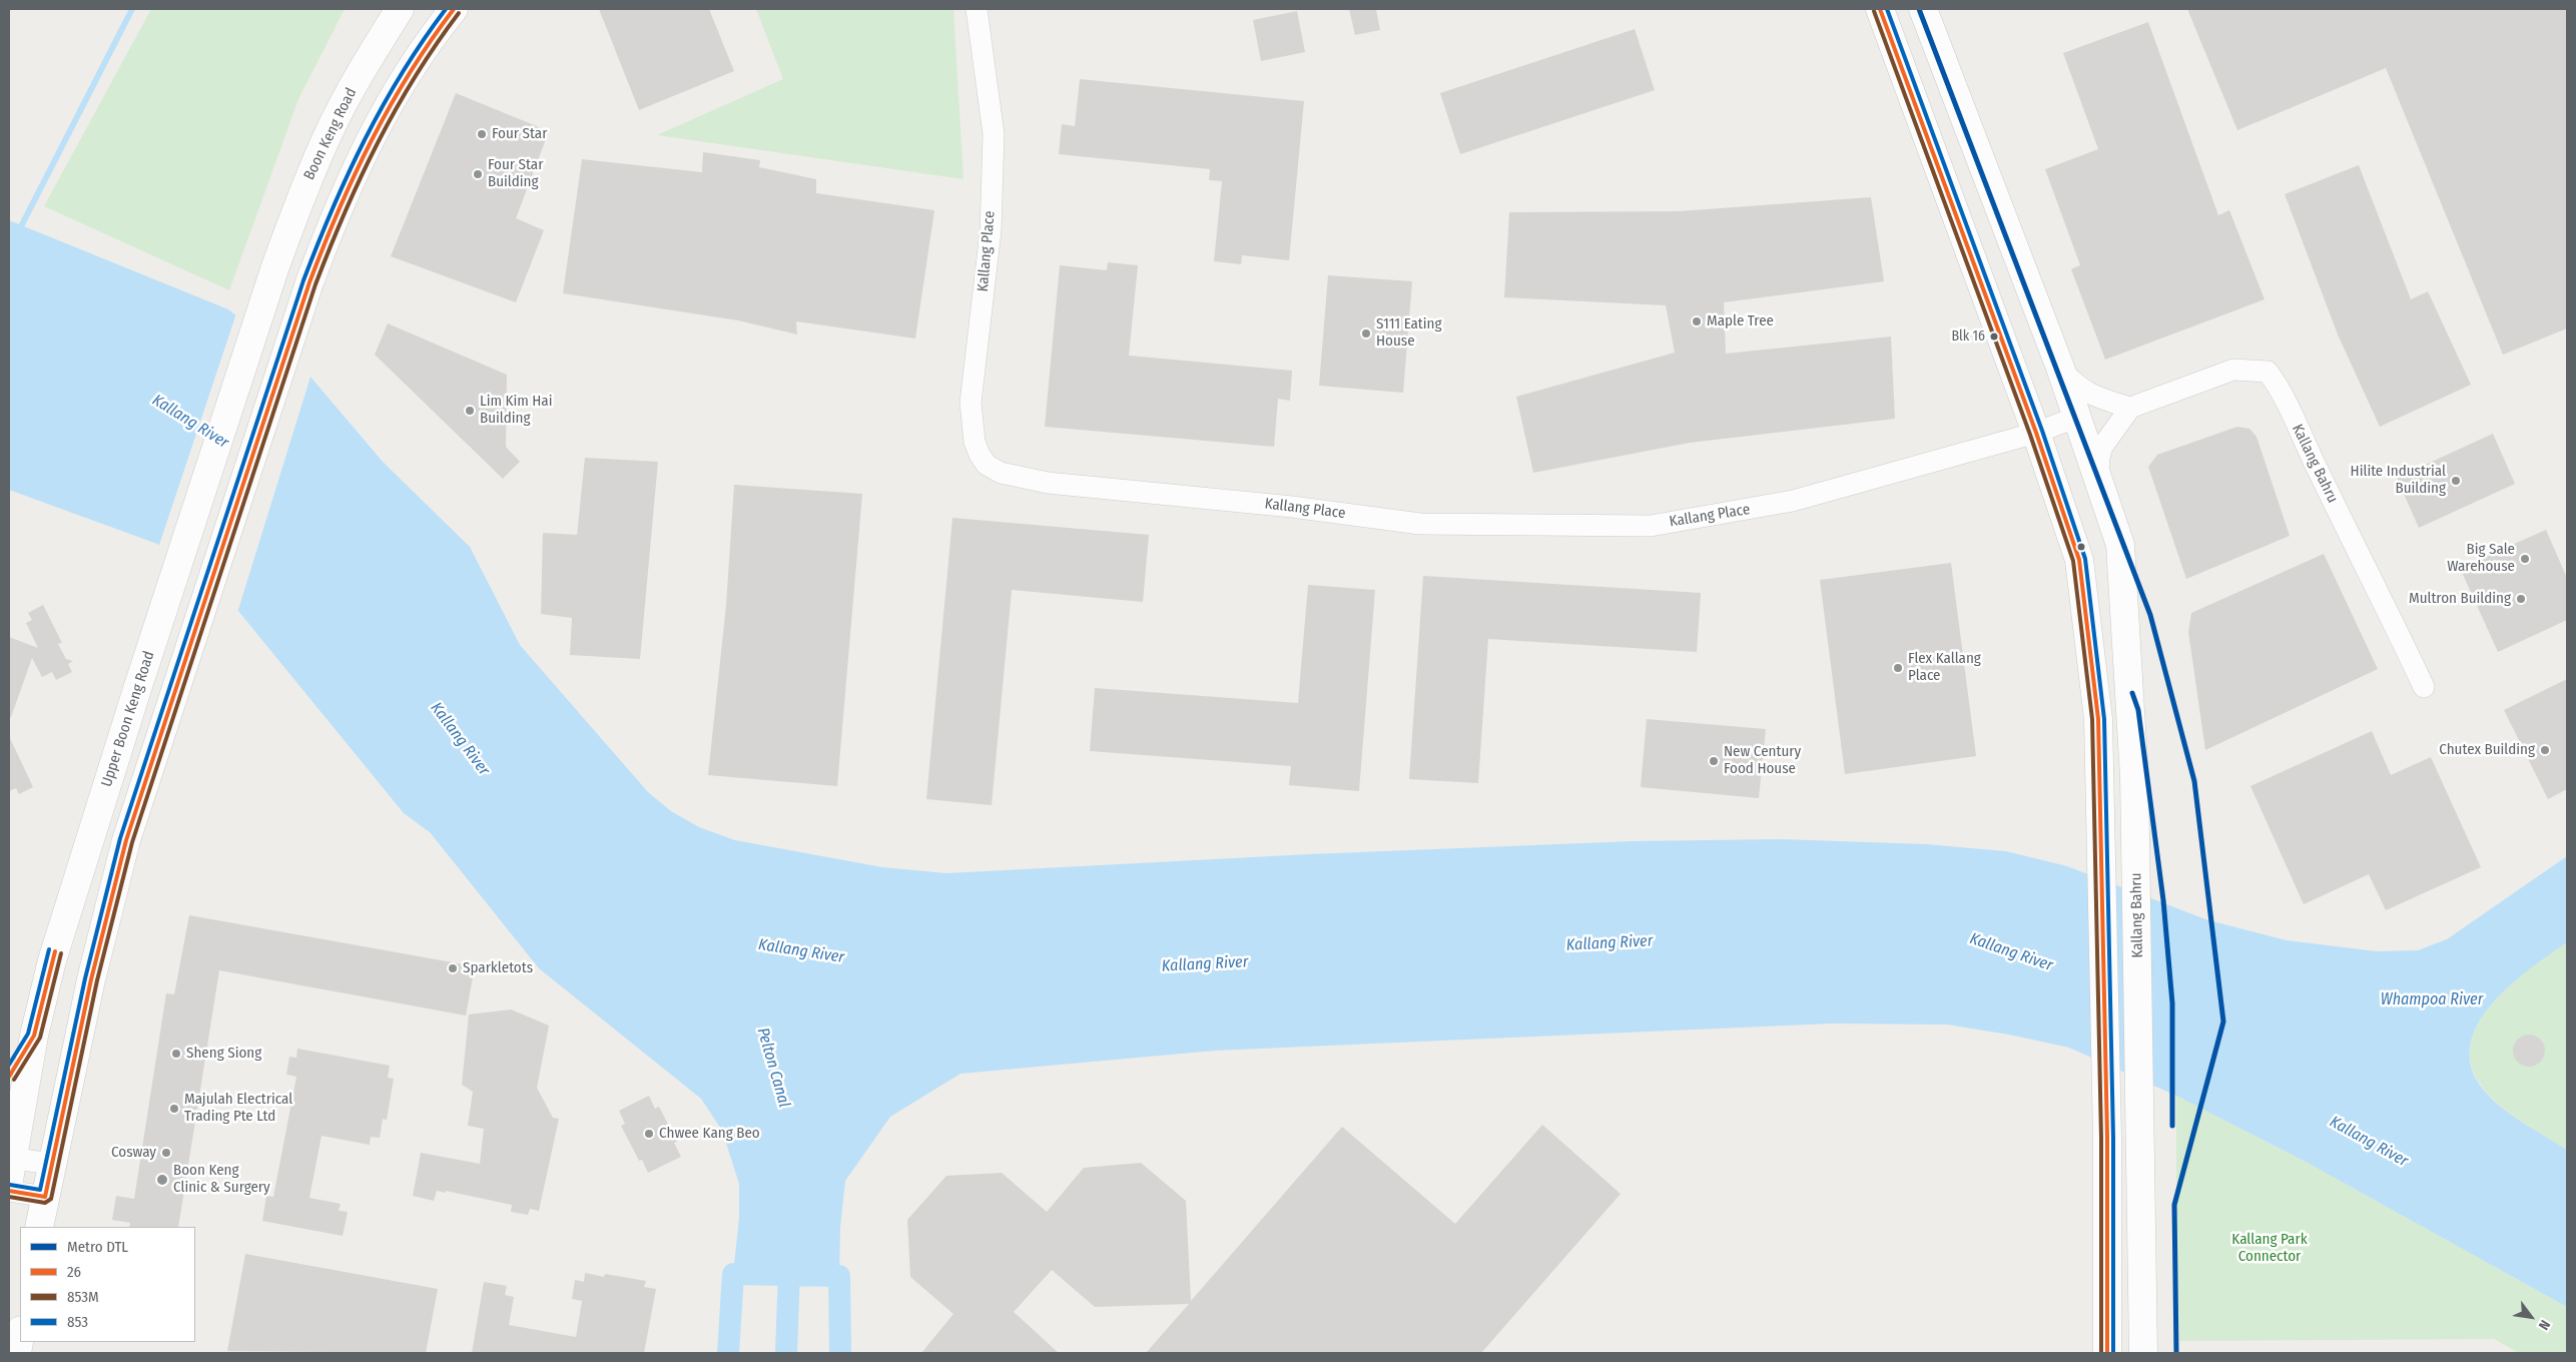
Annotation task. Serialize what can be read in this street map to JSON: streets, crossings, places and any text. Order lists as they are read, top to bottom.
{
  "streets": {
    "main road": ["Boon Keng Road", "Kallang Bahru", "Upper Boon Keng Road"],
    "street": ["Kallang Place"]
  },
  "crossings": [
    ["Boon Keng Road", "Upper Boon Keng Road"],
    ["Kallang Place", "Kallang Bahru"]
  ],
  "water": ["Kallang River", "Whampoa River", "Pelton Canal"],
  "parks": ["Kallang Park Connector"],
  "places": [
    "Four Star",
    "Four Star Building",
    "Maple Tree",
    "S111 Eating House",
    "Blk 16",
    "Lim Kim Hai Building",
    "Hilite Industrial Building",
    "Big Sale Warehouse",
    "Multron Building",
    "Flex Kallang Place",
    "Chutex Building",
    "New Century Food House",
    "Sparkletots",
    "Sheng Siong",
    "Majulah Electrical Trading Pte Ltd",
    "Chwee Kang Beo",
    "Cosway",
    "Boon Keng Clinic & Surgery"
  ],
  "lines": [
    "metro line DTL",
    "transit line 26",
    "transit line 853",
    "transit line 853M"
  ],
  "legend": [
    "Metro DTL",
    "26",
    "853M",
    "853"
  ],
  "north": "bottom right"
}
